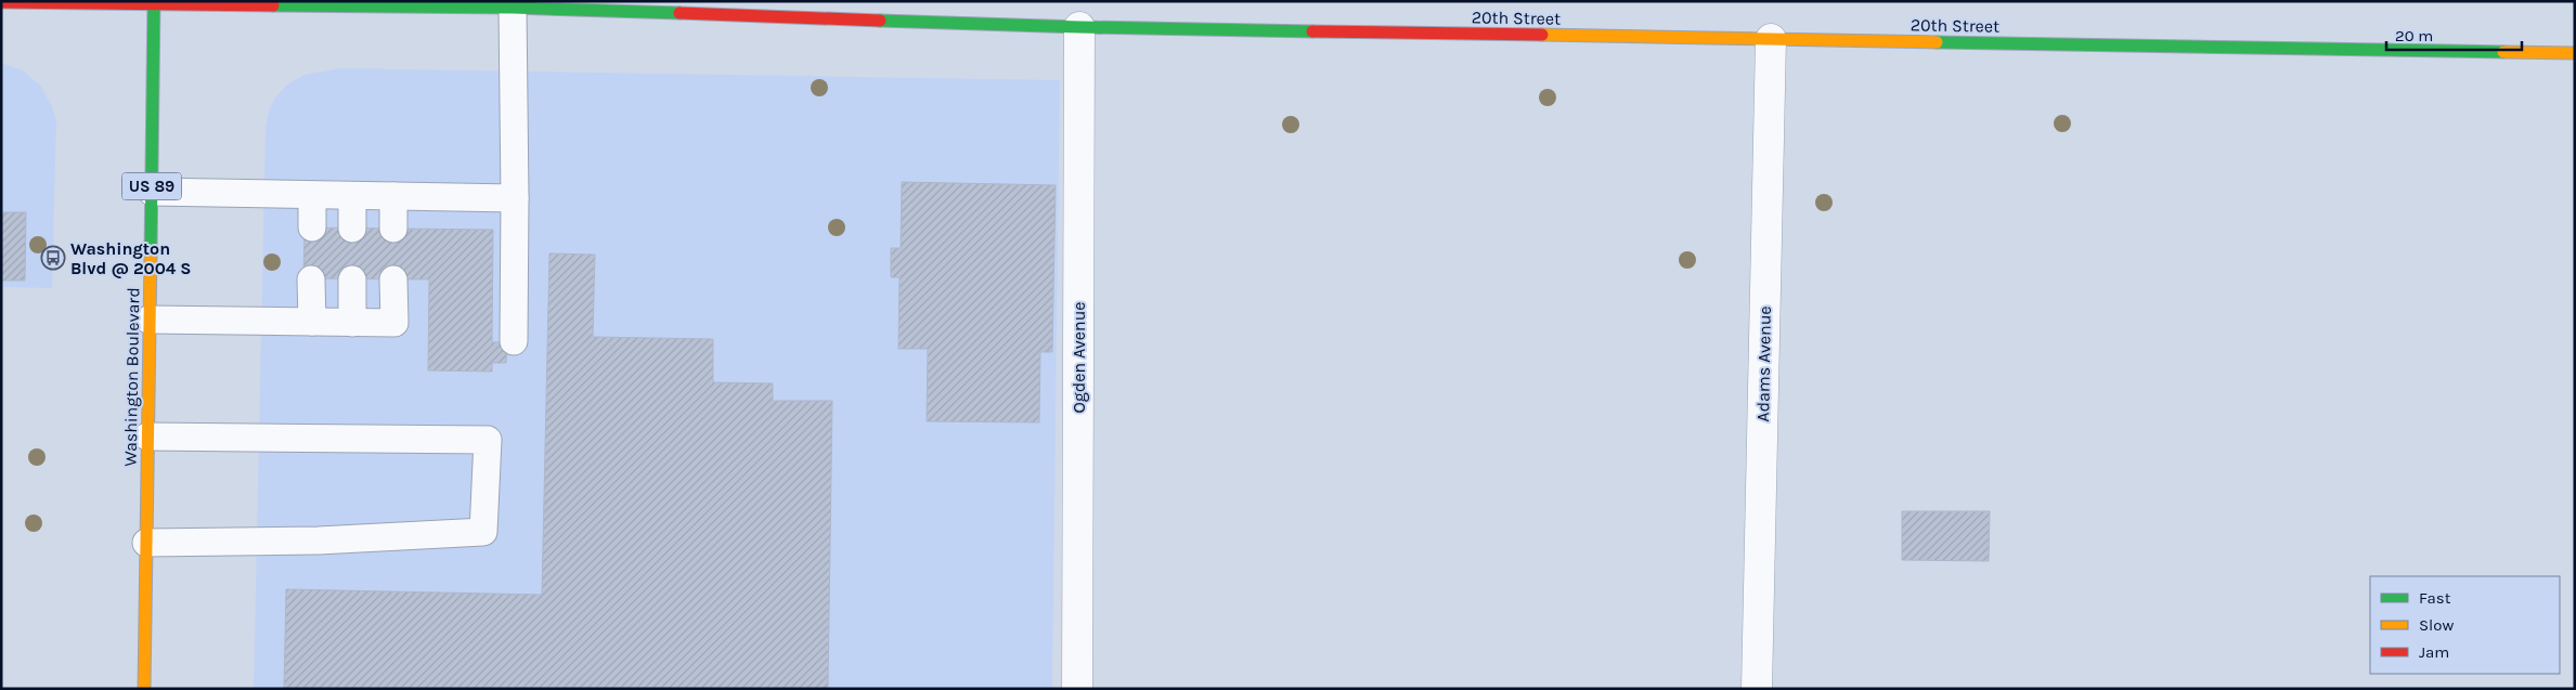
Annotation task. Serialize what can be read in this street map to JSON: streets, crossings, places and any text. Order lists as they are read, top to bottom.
{
  "streets": {
    "main road": ["20th Street", "US 89", "Washington Boulevard"],
    "street": ["Ogden Avenue", "Adams Avenue"]
  },
  "crossings": [
    ["20th Street", "Ogden Avenue"],
    ["20th Street", "Adams Avenue"],
    ["20th Street", "Washington Boulevard"]
  ],
  "places": {
    "bus stop": ["Washington Blvd @ 2004 S"]
  },
  "legend": ["Fast", "Slow", "Jam"],
  "scale_bar": "20 m"
}
